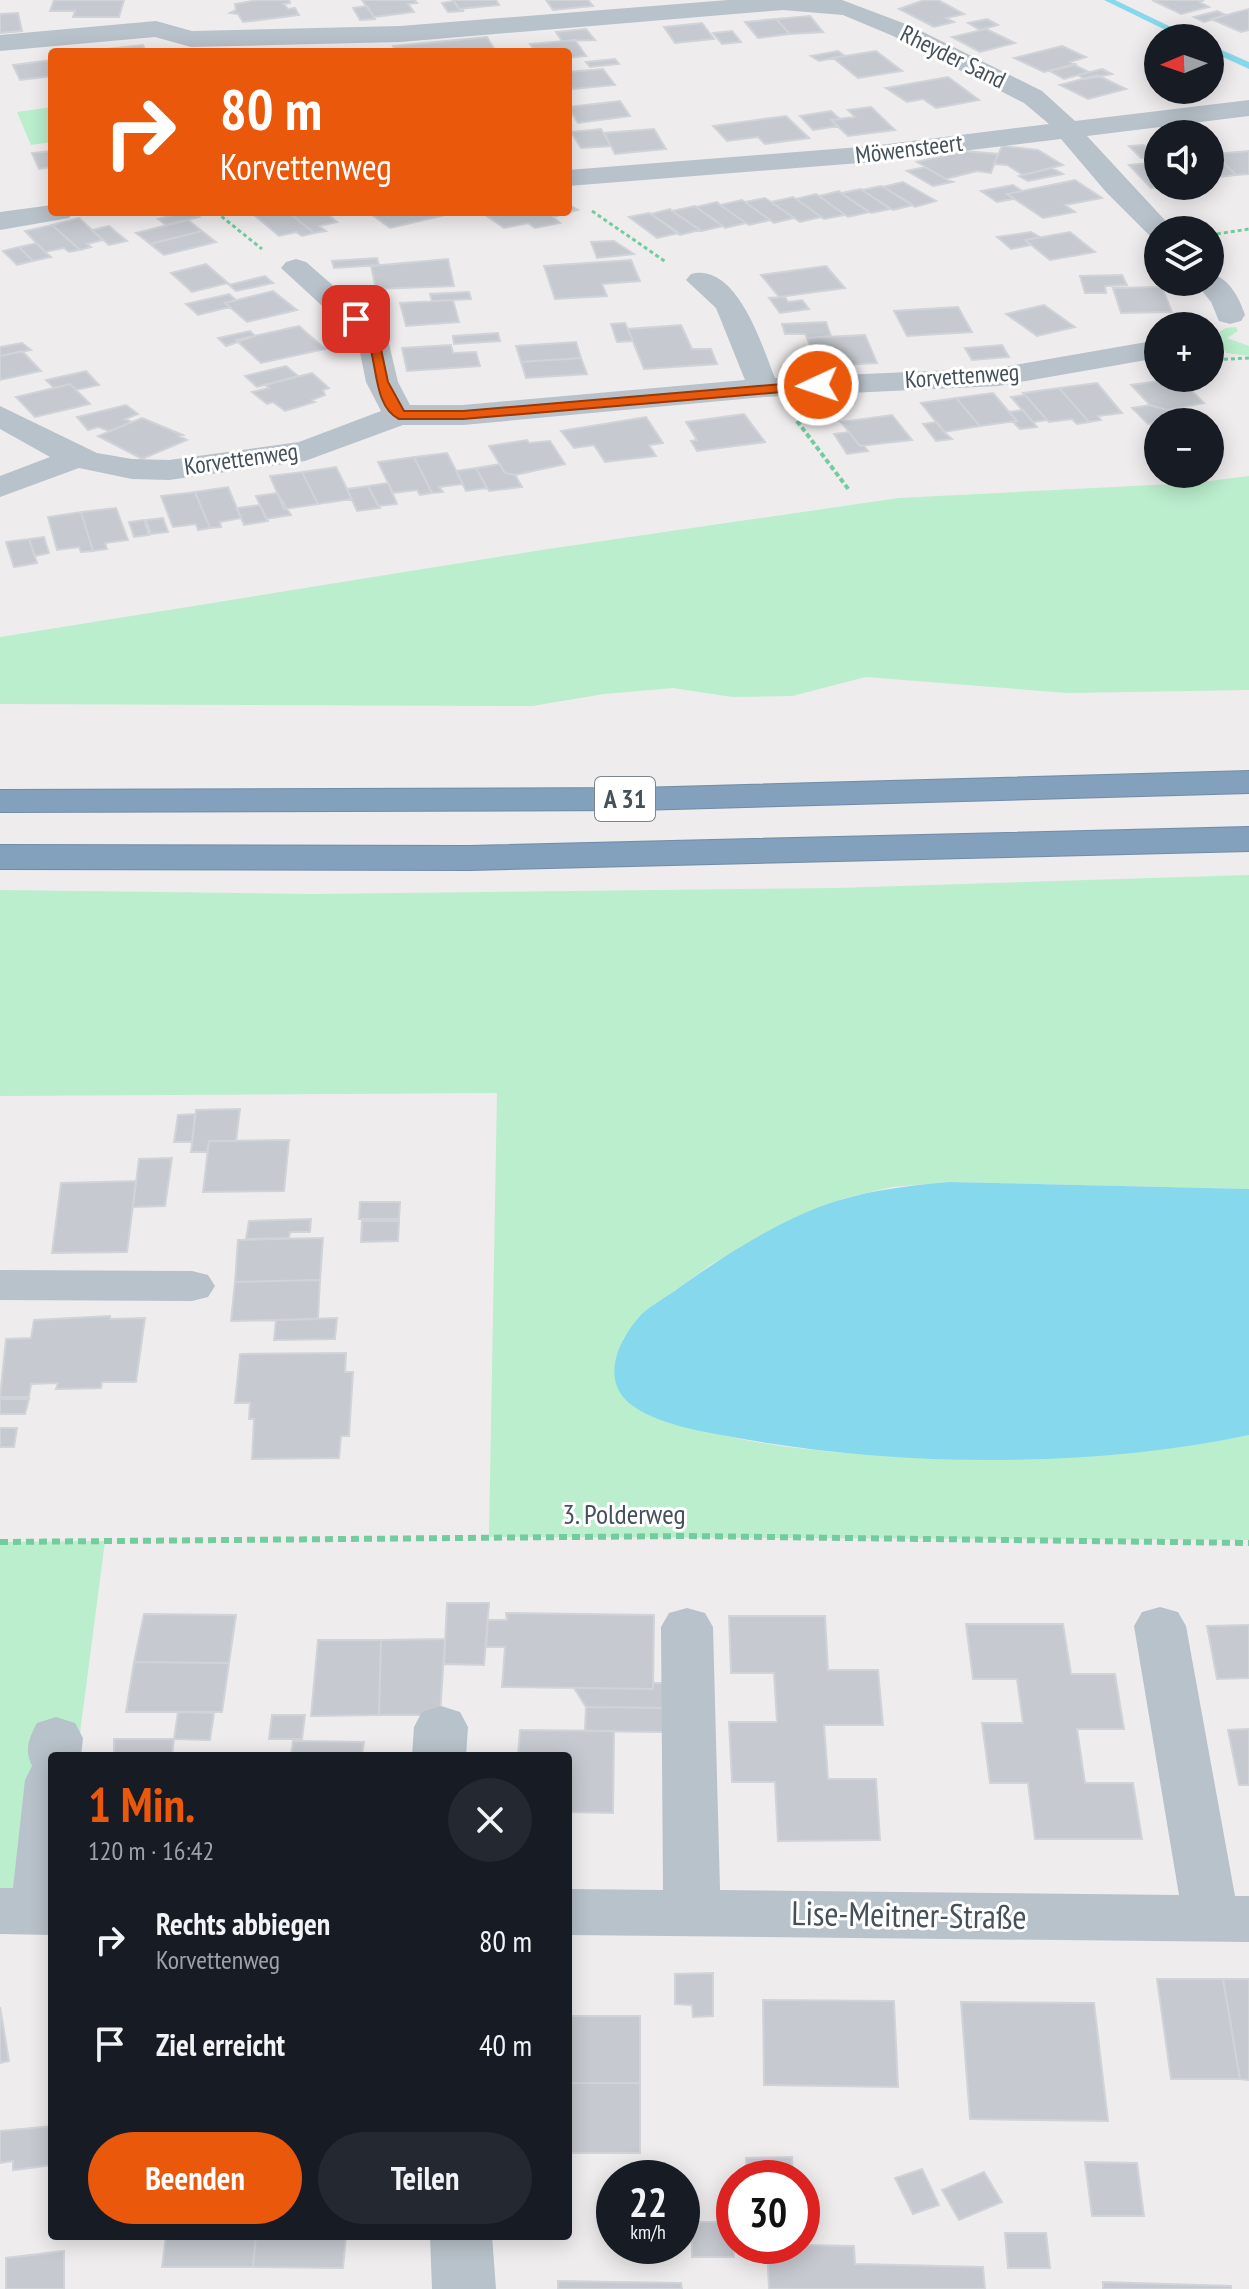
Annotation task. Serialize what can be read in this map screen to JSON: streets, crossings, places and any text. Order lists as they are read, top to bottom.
{
  "streets": {
    "highway": ["A 31"],
    "street": [
      "Rheyder Sand",
      "Möwensteert",
      "Korvettenweg",
      "Lise-Meitner-Straße"
    ],
    "path": ["3. Polderweg"]
  },
  "crossings": [
    ["Rheyder Sand", "Möwensteert"]
  ],
  "north": "left",
  "page": {
    "map_buttons": ["+", "−"],
    "turn": ["80 m", "Korvettenweg"],
    "heading": ["1 Min.", "120 m · 16:42"],
    "list": [
      {
        "name": "Rechts abbiegen",
        "note": "Korvettenweg",
        "value": "80 m"
      },
      {
        "name": "Ziel erreicht",
        "value": "40 m"
      }
    ],
    "buttons": ["Beenden", "Teilen"],
    "speed": "22 km/h",
    "limit": "30"
  }
}
